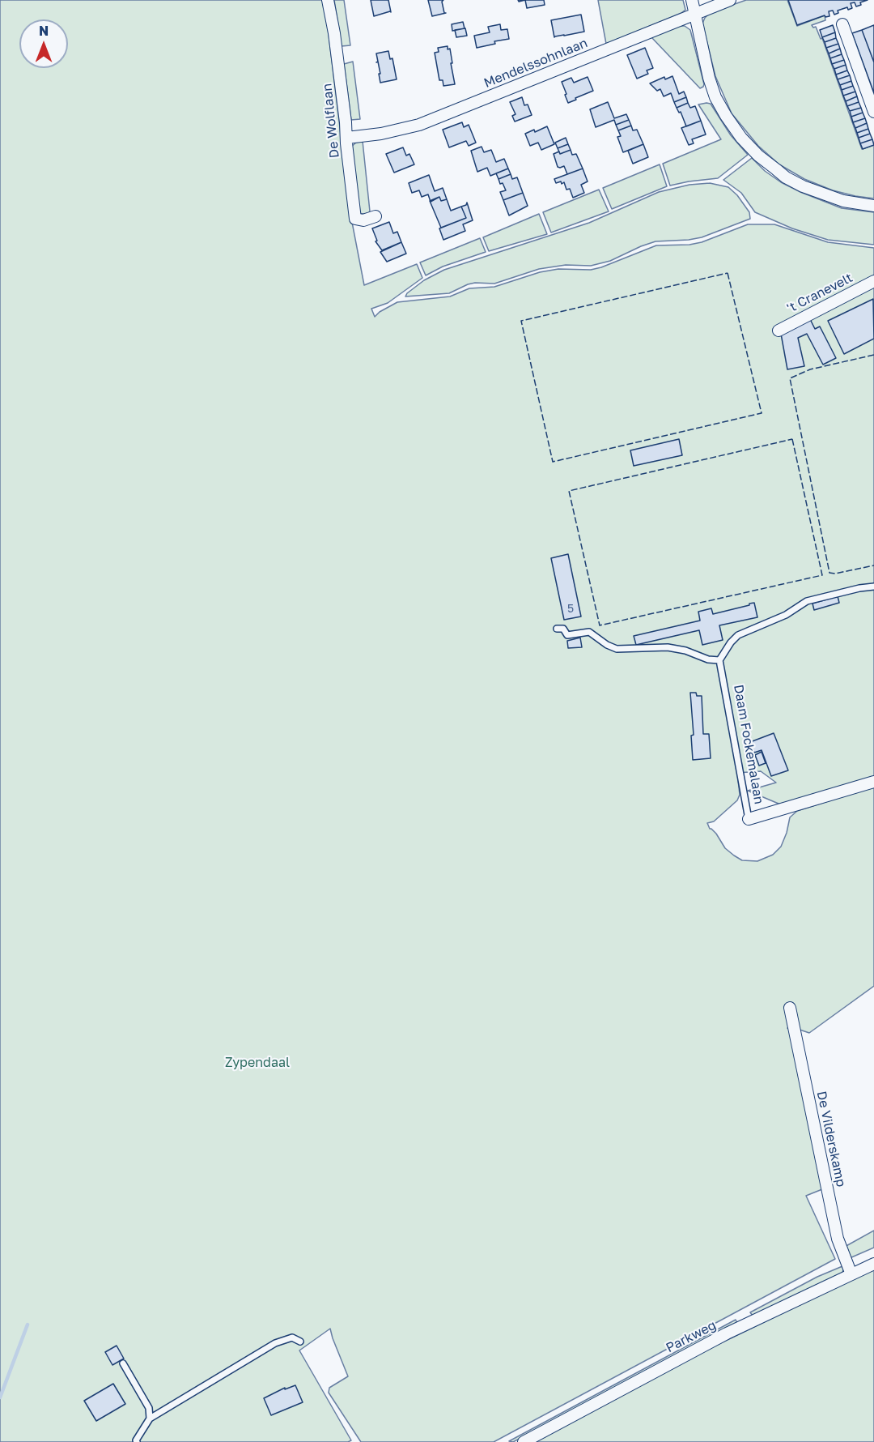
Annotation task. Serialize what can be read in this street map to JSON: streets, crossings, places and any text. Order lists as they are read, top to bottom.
{
  "streets": {
    "street": [
      "Mendelssohnlaan",
      "De Wolflaan",
      "'t Cranevelt",
      "Daam Fockemalaan",
      "De Vilderskamp",
      "Parkweg"
    ]
  },
  "crossings": [
    ["Mendelssohnlaan", "De Wolflaan"],
    ["De Vilderskamp", "Parkweg"]
  ],
  "parks": ["Zypendaal"],
  "house_numbers": ["5"],
  "north": "top"
}
